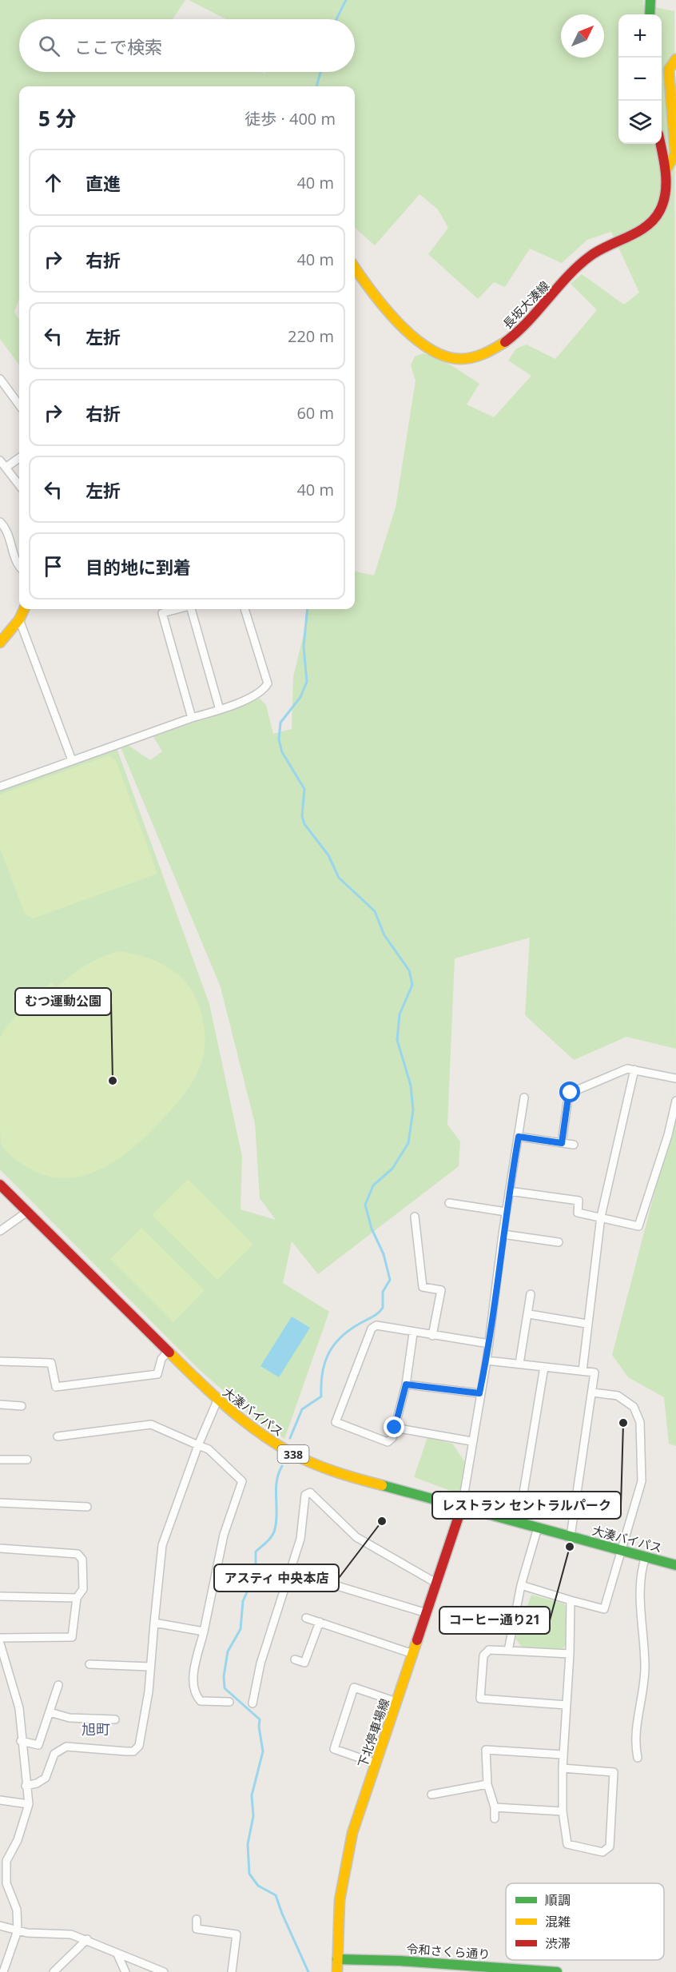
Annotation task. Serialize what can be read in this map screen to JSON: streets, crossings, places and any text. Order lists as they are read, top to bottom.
{
  "streets": {
    "main road": [
      "長坂大湊線",
      "大湊バイパス",
      "338",
      "下北停車場線",
      "令和さくら通り"
    ]
  },
  "crossings": [
    ["大湊バイパス", "下北停車場線"],
    ["下北停車場線", "令和さくら通り"]
  ],
  "districts": ["旭町"],
  "places": [
    "むつ運動公園",
    "レストラン セントラルパーク",
    "アスティ 中央本店",
    "コーヒー通り21"
  ],
  "legend": ["順調", "混雑", "渋滞"],
  "north": "top right",
  "page": {
    "map_buttons": ["+", "−"],
    "search": "ここで検索",
    "heading": ["5 分", "徒歩 · 400 m"],
    "list": [
      ["直進", "40 m"],
      ["右折", "40 m"],
      ["左折", "220 m"],
      ["右折", "60 m"],
      ["左折", "40 m"],
      "目的地に到着"
    ]
  }
}
